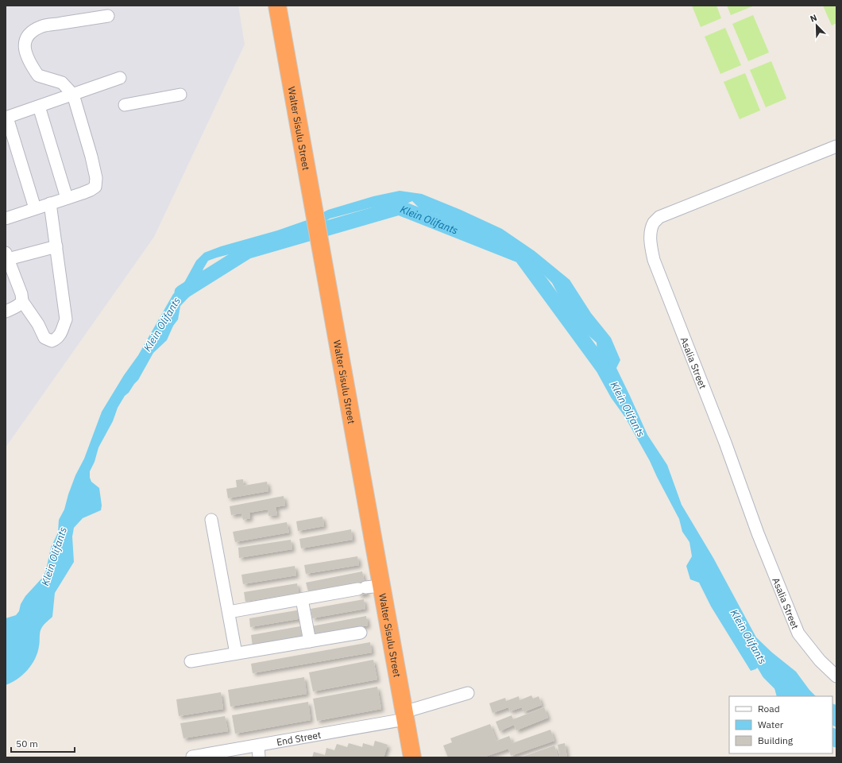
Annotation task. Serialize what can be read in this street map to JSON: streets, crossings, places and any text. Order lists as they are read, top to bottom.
{
  "streets": {
    "highway": ["Walter Sisulu Street"],
    "street": ["Asalia Street", "End Street"]
  },
  "crossings": [
    ["Walter Sisulu Street", "End Street"]
  ],
  "water": ["Klein Olifants"],
  "legend": ["Road", "Water", "Building"],
  "scale_bar": "50 m",
  "north": "top left"
}
